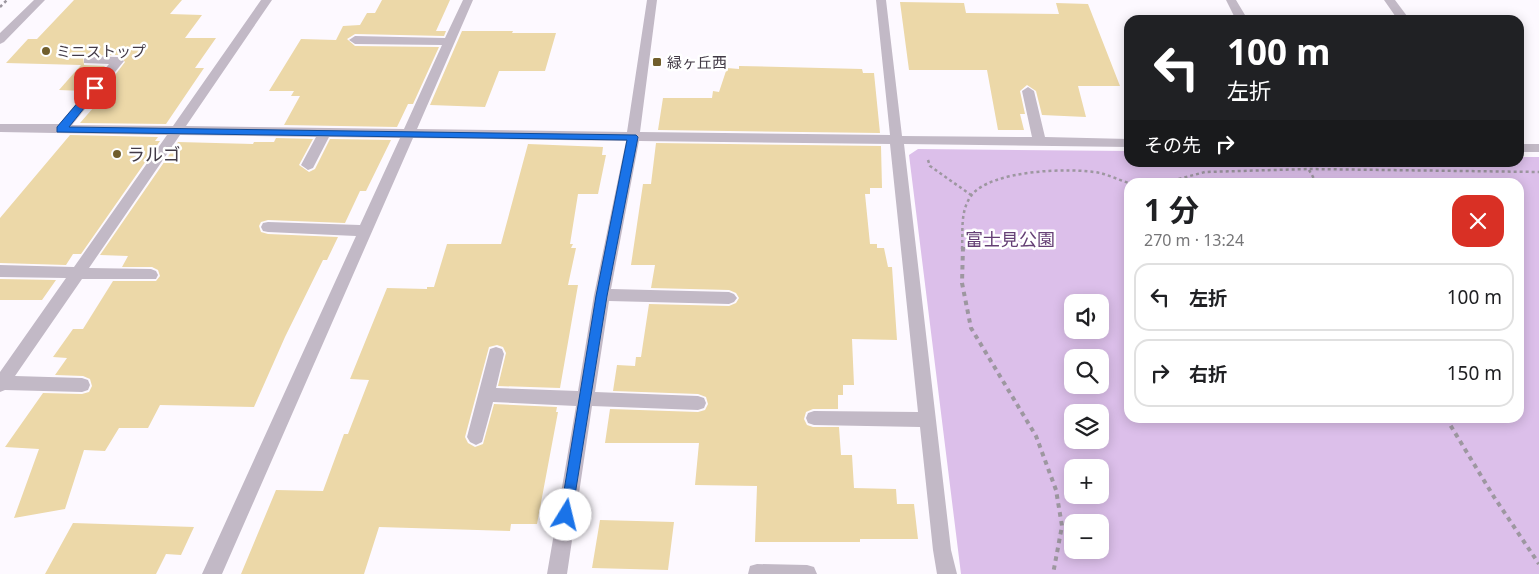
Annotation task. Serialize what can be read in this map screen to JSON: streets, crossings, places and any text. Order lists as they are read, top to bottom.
{
  "parks": ["富士見公園"],
  "places": {
    "other": ["ミニストップ", "ラルゴ"],
    "transit": ["緑ヶ丘西"]
  },
  "page": {
    "turn": ["100 m", "左折"],
    "then": "その先",
    "heading": ["1 分", "270 m · 13:24"],
    "list": [
      {
        "name": "左折",
        "value": "100 m"
      },
      {
        "name": "右折",
        "value": "150 m"
      }
    ],
    "map_buttons": ["+", "−"]
  }
}
